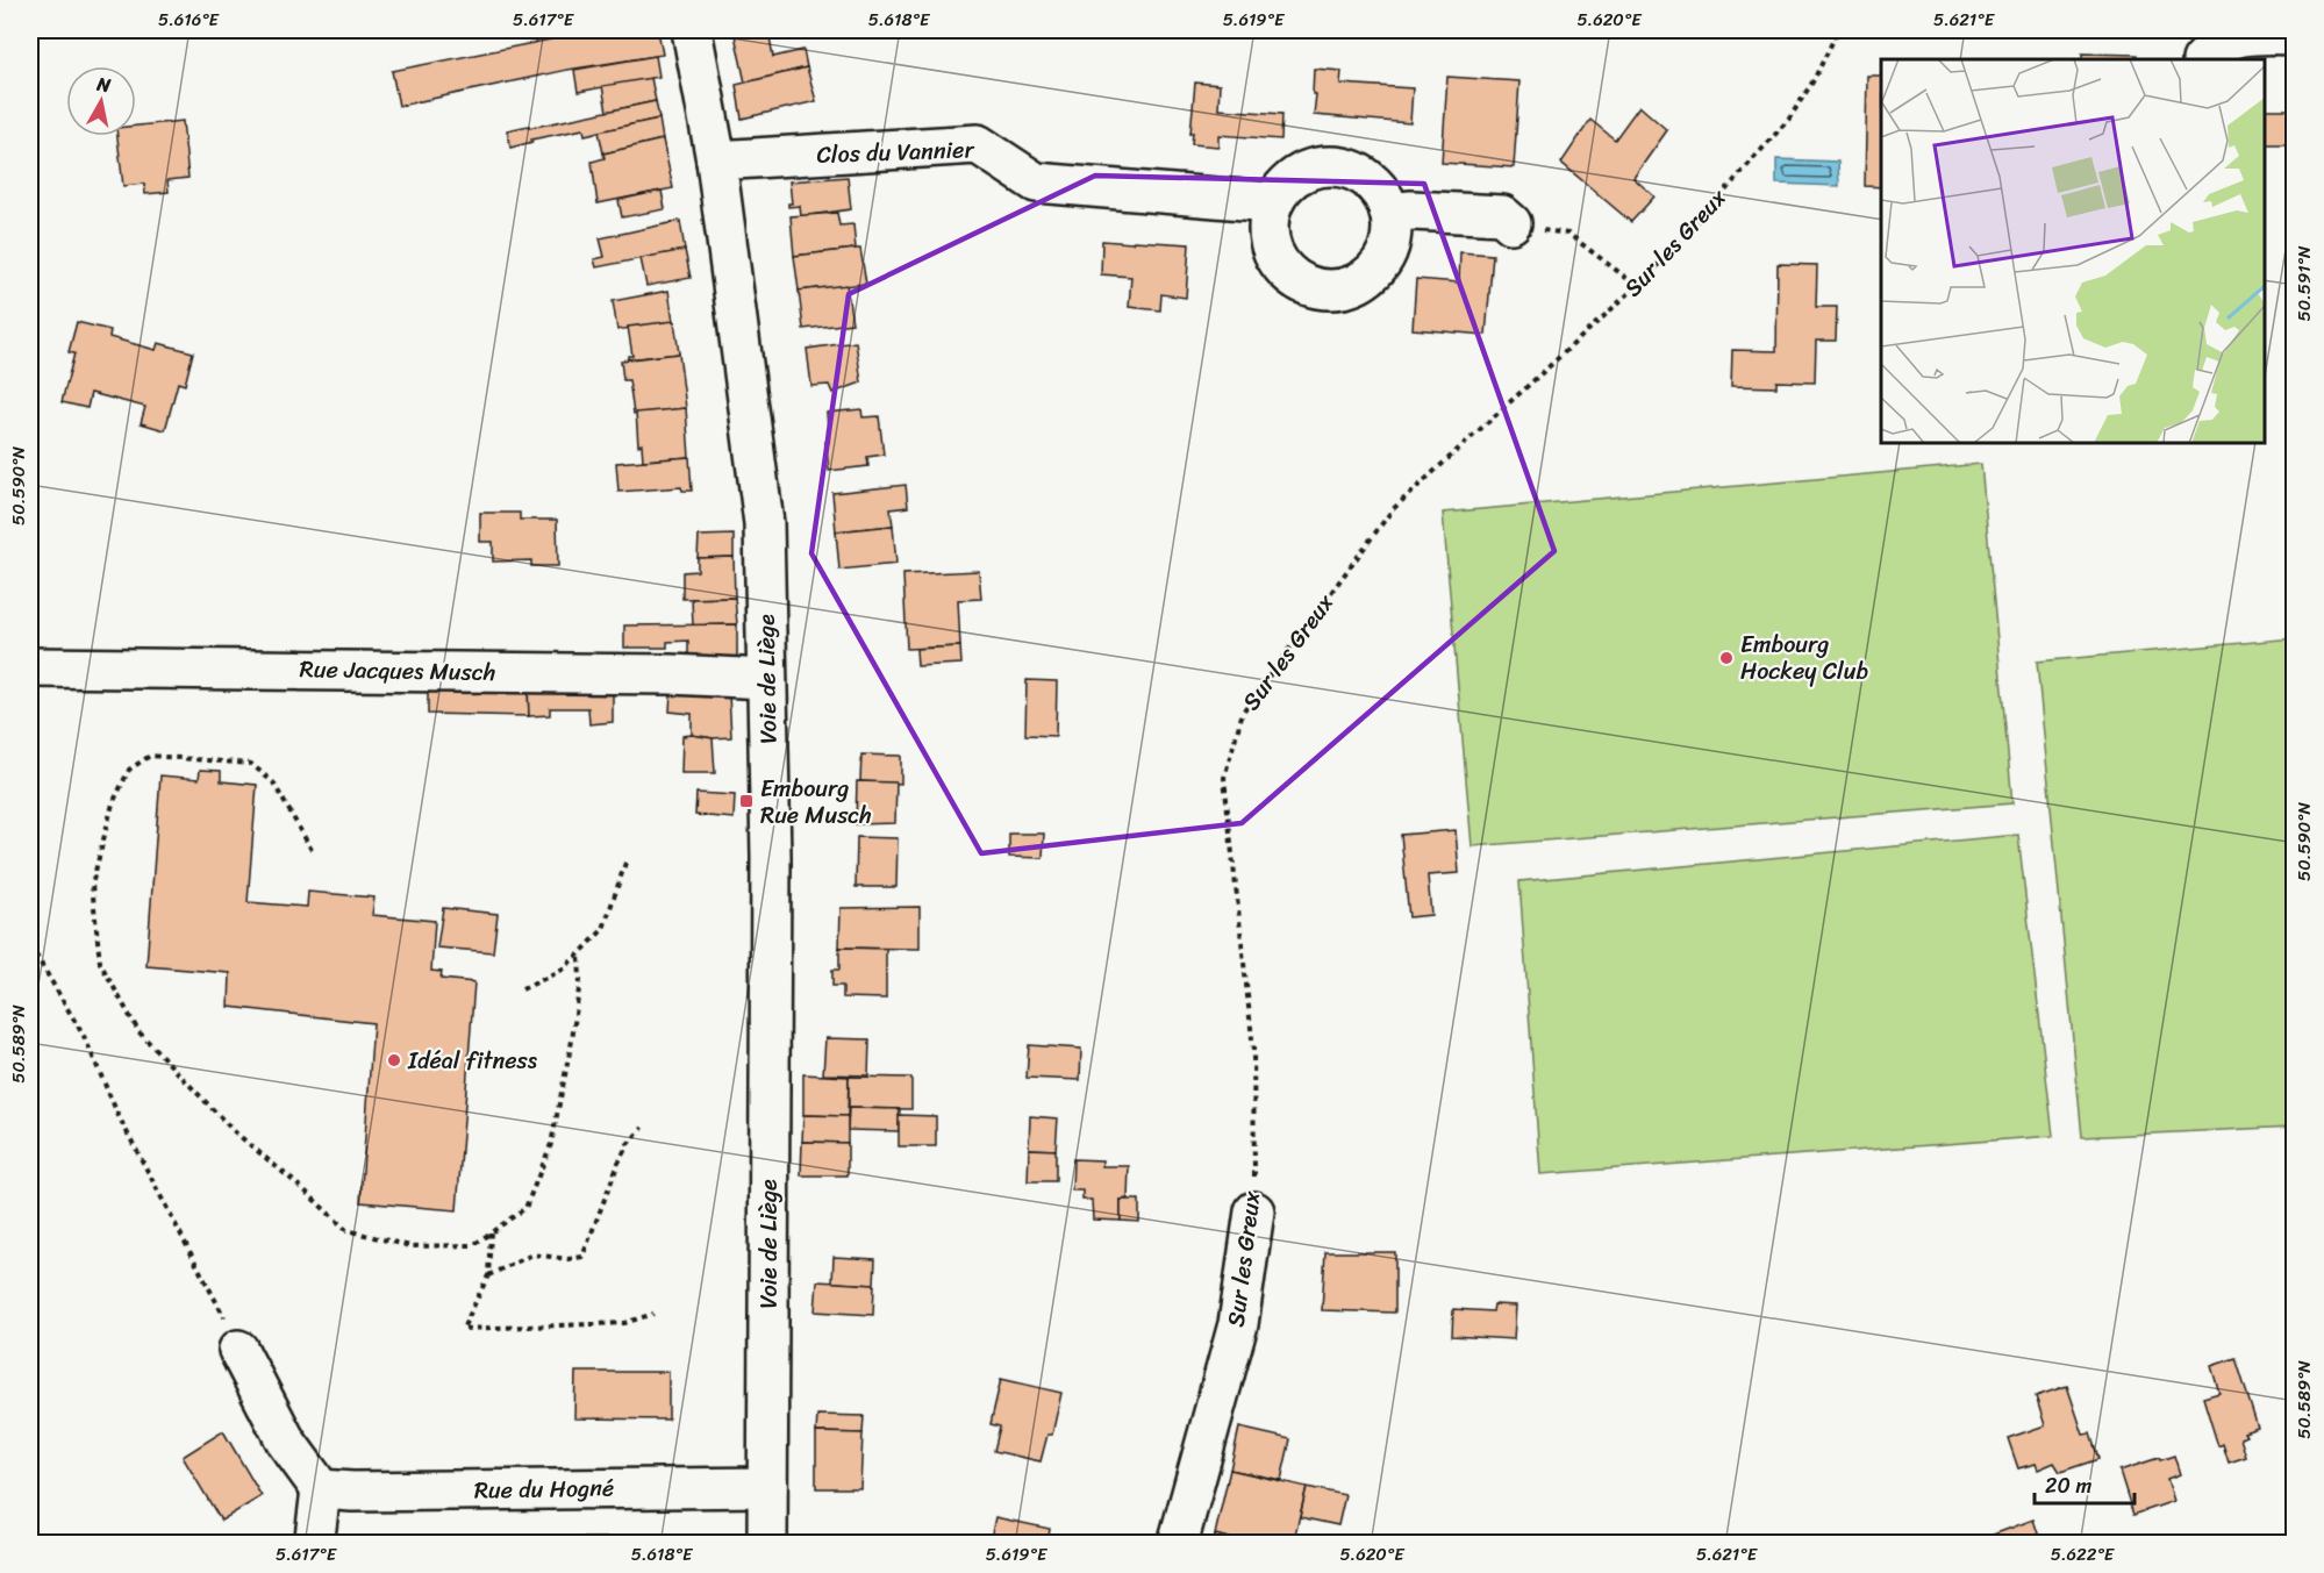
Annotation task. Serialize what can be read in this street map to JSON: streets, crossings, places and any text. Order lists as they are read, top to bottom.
{
  "streets": {
    "street": [
      "Clos du Vannier",
      "Sur les Greux",
      "Rue Jacques Musch",
      "Voie de Liège",
      "Rue du Hogné"
    ]
  },
  "crossings": [
    ["Clos du Vannier", "Voie de Liège"],
    ["Rue Jacques Musch", "Voie de Liège"],
    ["Voie de Liège", "Rue du Hogné"]
  ],
  "places": {
    "other": ["Embourg Hockey Club", "Idéal fitness"],
    "transit": ["Embourg Rue Musch"]
  },
  "scale_bar": "20 m",
  "north": "top",
  "coordinates": [
    "5.616°E",
    "5.617°E",
    "5.618°E",
    "5.619°E",
    "5.620°E",
    "5.621°E",
    "50.591°N",
    "50.590°N",
    "50.589°N",
    "5.622°E"
  ]
}
